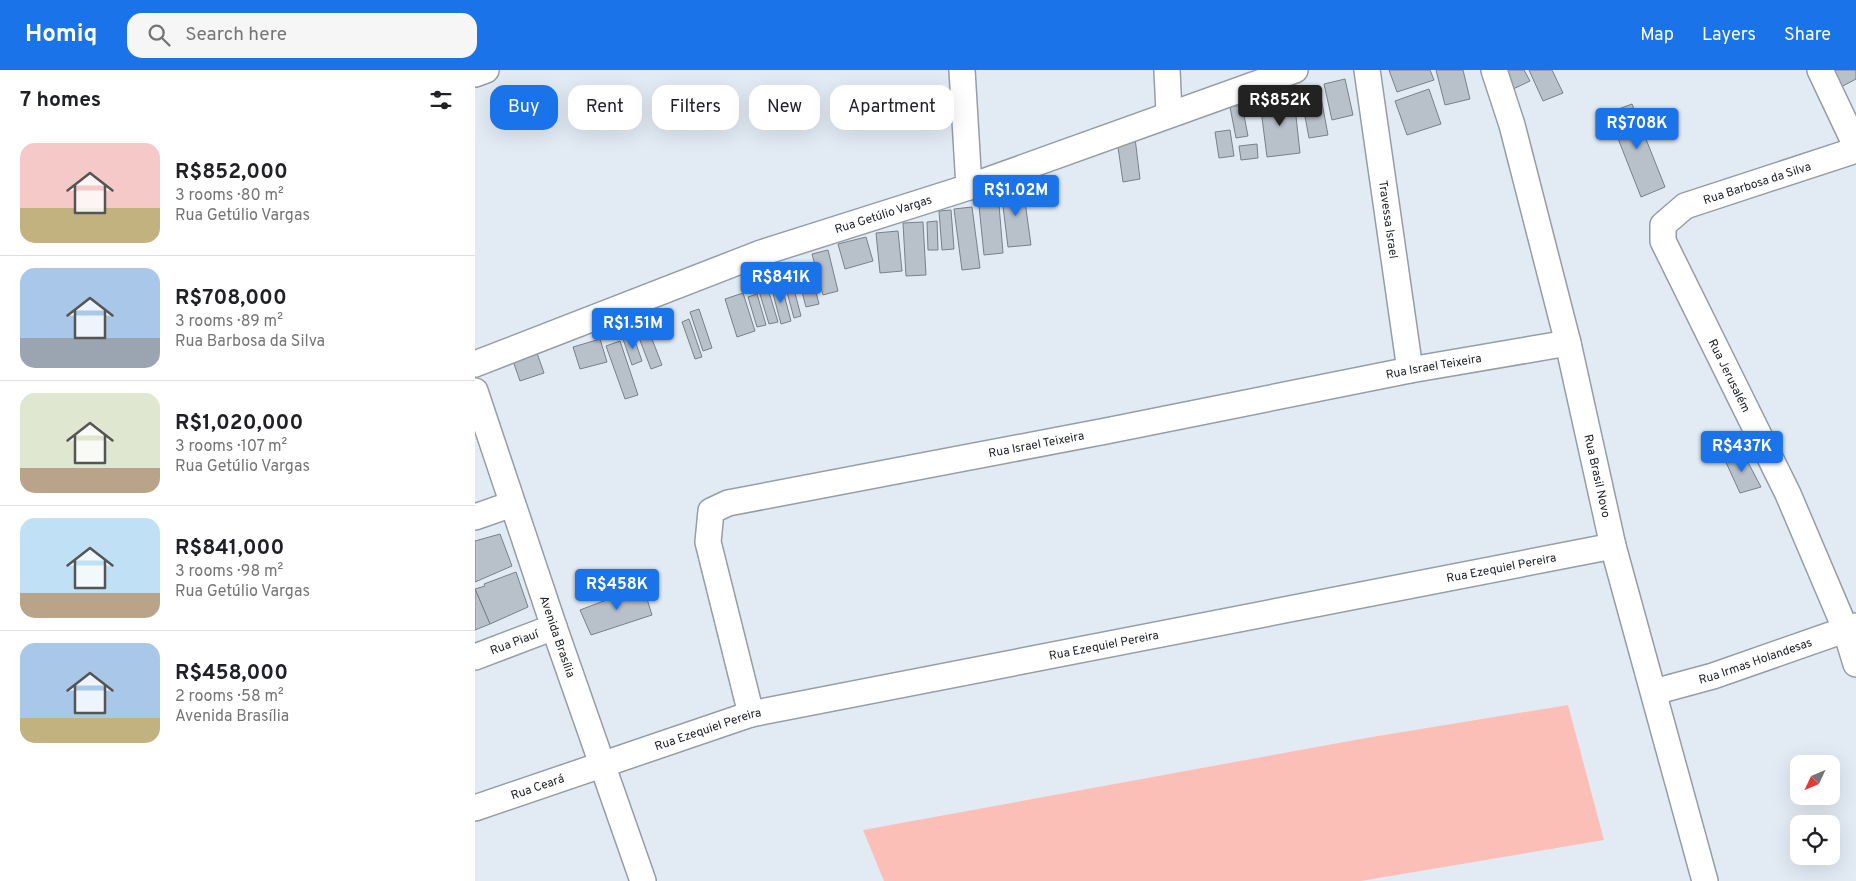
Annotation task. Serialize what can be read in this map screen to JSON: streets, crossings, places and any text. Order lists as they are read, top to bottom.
{
  "streets": {
    "street": [
      "Rua Barbosa da Silva",
      "Rua Getúlio Vargas",
      "Travessa Israel",
      "Rua Israel Teixeira",
      "Rua Jerusalém",
      "Rua Brasil Novo",
      "Rua Ezequiel Pereira",
      "Avenida Brasília",
      "Rua Piauí",
      "Rua Irmas Holandesas",
      "Rua Ceará"
    ]
  },
  "crossings": [
    ["Rua Barbosa da Silva", "Rua Jerusalém"],
    ["Travessa Israel", "Rua Israel Teixeira"],
    ["Rua Israel Teixeira", "Rua Brasil Novo"],
    ["Rua Israel Teixeira", "Rua Ezequiel Pereira"],
    ["Rua Jerusalém", "Rua Irmas Holandesas"],
    ["Rua Brasil Novo", "Rua Ezequiel Pereira"],
    ["Rua Brasil Novo", "Rua Irmas Holandesas"],
    ["Rua Ezequiel Pereira", "Avenida Brasília"],
    ["Rua Ezequiel Pereira", "Rua Ceará"],
    ["Avenida Brasília", "Rua Piauí"],
    ["Avenida Brasília", "Rua Ceará"]
  ],
  "north": "bottom left",
  "page": {
    "header": "Homiq",
    "search": "Search here",
    "nav": ["Map", "Layers", "Share"],
    "heading": "7 homes",
    "price": [
      "R$852K",
      "R$708K",
      "R$1.02M",
      "R$841K",
      "R$1.51M",
      "R$437K",
      "R$458K"
    ],
    "chip": [
      "Buy",
      "Rent",
      "Filters",
      "New",
      "Apartment"
    ],
    "list": [
      {
        "name": "R$852,000",
        "note": "3 rooms · 80 m² · Rua Getúlio Vargas"
      },
      {
        "name": "R$708,000",
        "note": "3 rooms · 89 m² · Rua Barbosa da Silva"
      },
      {
        "name": "R$1,020,000",
        "note": "3 rooms · 107 m² · Rua Getúlio Vargas"
      },
      {
        "name": "R$841,000",
        "note": "3 rooms · 98 m² · Rua Getúlio Vargas"
      },
      {
        "name": "R$458,000",
        "note": "2 rooms · 58 m² · Avenida Brasília"
      }
    ]
  }
}
